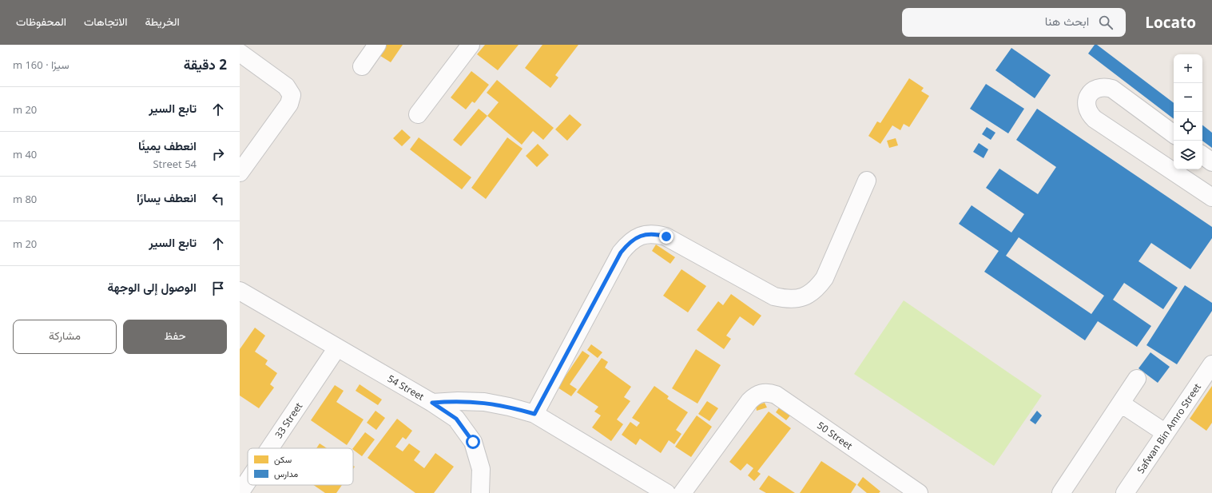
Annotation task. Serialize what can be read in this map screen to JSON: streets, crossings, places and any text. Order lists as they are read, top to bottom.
{
  "streets": {
    "street": [
      "54 Street",
      "33 Street",
      "Safwan Bin Amro Street",
      "50 Street"
    ]
  },
  "crossings": [
    ["54 Street", "33 Street"]
  ],
  "legend": ["سكن", "مدارس"],
  "page": {
    "header": "Locato",
    "search": "ابحث هنا",
    "nav": ["الخريطة", "الاتجاهات", "المحفوظات"],
    "heading": ["2 دقيقة", "سيرًا · 160 m"],
    "map_buttons": ["+", "−"],
    "list": [
      ["تابع السير", "20 m"],
      ["انعطف يمينًا", "54 Street", "40 m"],
      ["انعطف يسارًا", "80 m"],
      ["تابع السير", "20 m"],
      "الوصول إلى الوجهة"
    ],
    "buttons": ["حفظ", "مشاركة"]
  }
}
